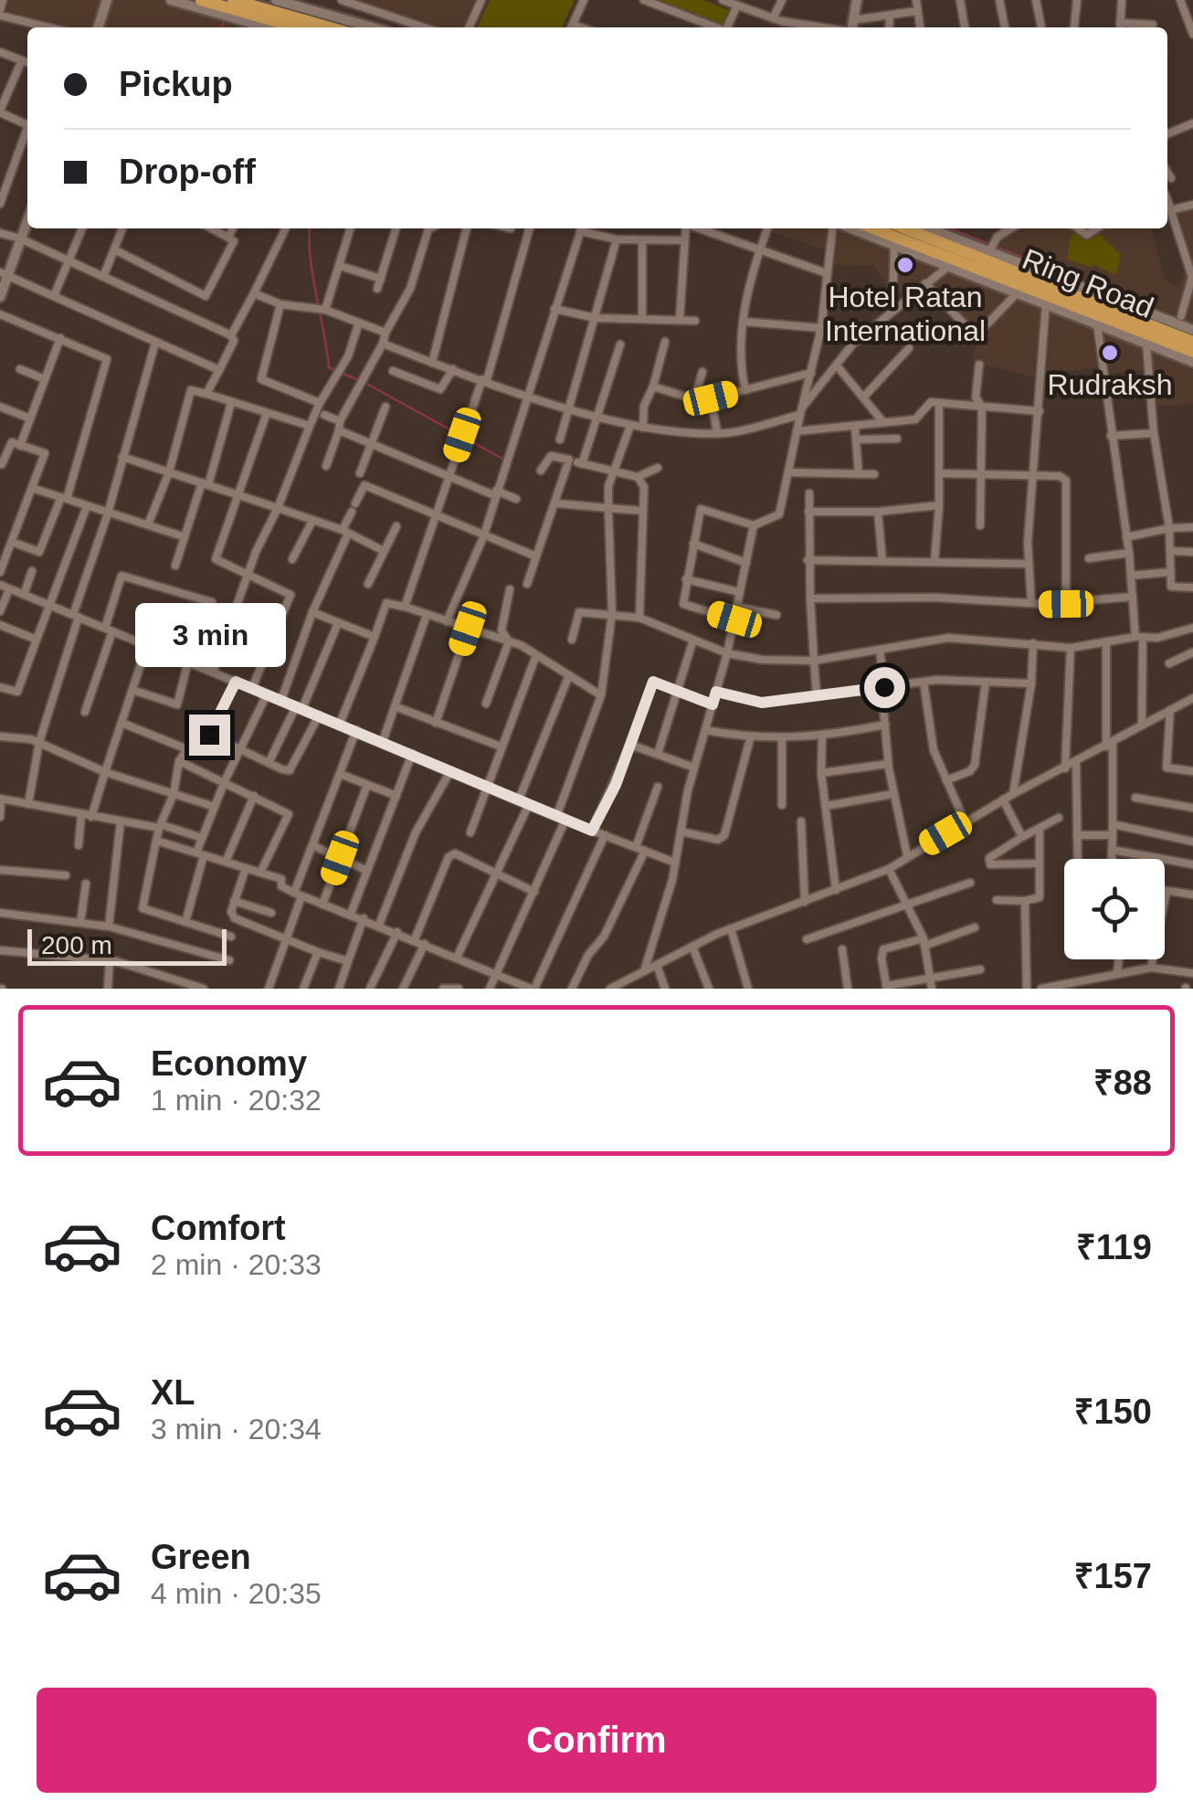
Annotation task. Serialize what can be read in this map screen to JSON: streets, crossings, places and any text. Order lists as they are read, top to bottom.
{
  "streets": {
    "highway": ["Ring Road"]
  },
  "places": ["Hotel Ratan International", "Rudraksh"],
  "scale_bar": "200 m",
  "page": {
    "banner": ["Pickup", "Drop-off"],
    "bubble": "3 min",
    "scale": "200 m",
    "list": [
      {
        "name": "Economy",
        "note": "1 min · 20:32",
        "value": "₹88"
      },
      {
        "name": "Comfort",
        "note": "2 min · 20:33",
        "value": "₹119"
      },
      {
        "name": "XL",
        "note": "3 min · 20:34",
        "value": "₹150"
      },
      {
        "name": "Green",
        "note": "4 min · 20:35",
        "value": "₹157"
      }
    ],
    "buttons": "Confirm"
  }
}
